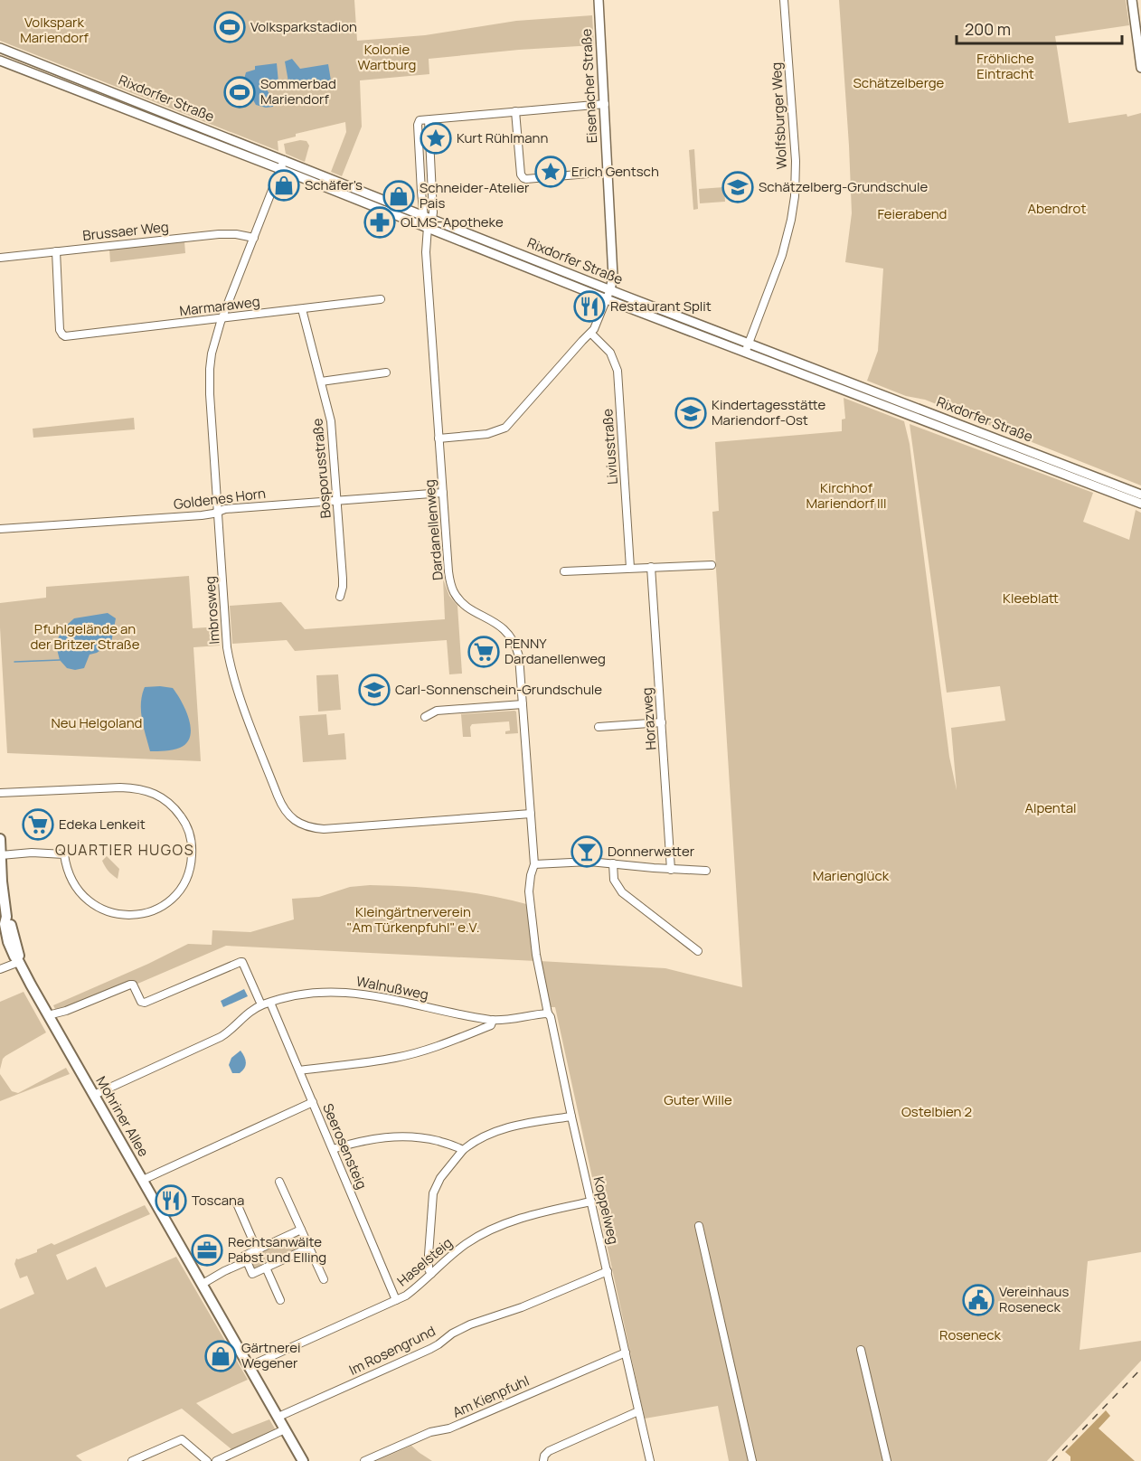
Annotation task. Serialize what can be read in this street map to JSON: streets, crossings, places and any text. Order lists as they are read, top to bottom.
{
  "streets": {
    "main road": ["Mohriner Allee"],
    "street": [
      "Eisenacher Straße",
      "Rixdorfer Straße",
      "Wolfsburger Weg",
      "Brussaer Weg",
      "Marmaraweg",
      "Liviusstraße",
      "Bosporusstraße",
      "Goldenes Horn",
      "Dardanellenweg",
      "Imbrosweg",
      "Horazweg",
      "Walnußweg",
      "Seerosensteig",
      "Koppelweg",
      "Haselsteig",
      "Im Rosengrund",
      "Am Kienpfuhl"
    ]
  },
  "crossings": [
    ["Eisenacher Straße", "Rixdorfer Straße"],
    ["Eisenacher Straße", "Liviusstraße"],
    ["Rixdorfer Straße", "Wolfsburger Weg"],
    ["Rixdorfer Straße", "Dardanellenweg"],
    ["Rixdorfer Straße", "Imbrosweg"],
    ["Brussaer Weg", "Marmaraweg"],
    ["Brussaer Weg", "Imbrosweg"],
    ["Marmaraweg", "Bosporusstraße"],
    ["Marmaraweg", "Imbrosweg"],
    ["Bosporusstraße", "Goldenes Horn"],
    ["Goldenes Horn", "Dardanellenweg"],
    ["Goldenes Horn", "Imbrosweg"],
    ["Dardanellenweg", "Imbrosweg"],
    ["Dardanellenweg", "Koppelweg"],
    ["Walnußweg", "Mohriner Allee"],
    ["Walnußweg", "Seerosensteig"],
    ["Walnußweg", "Koppelweg"],
    ["Mohriner Allee", "Haselsteig"],
    ["Mohriner Allee", "Im Rosengrund"],
    ["Seerosensteig", "Haselsteig"],
    ["Koppelweg", "Haselsteig"],
    ["Koppelweg", "Im Rosengrund"],
    ["Koppelweg", "Am Kienpfuhl"]
  ],
  "districts": ["QUARTIER HUGOS"],
  "parks": [
    "Volkspark Mariendorf",
    "Kolonie Wartburg",
    "Fröhliche Eintracht",
    "Schätzelberge",
    "Abendrot",
    "Feierabend",
    "Kirchhof Mariendorf III",
    "Kleeblatt",
    "Pfuhlgelände an der Britzer Straße",
    "Neu Helgoland",
    "Alpental",
    "Marienglück",
    "Kleingärtnerverein \"Am Türkenpfuhl\" e.V.",
    "Guter Wille",
    "Ostelbien 2",
    "Roseneck"
  ],
  "places": {
    "sports": ["Volksparkstadion", "Sommerbad Mariendorf"],
    "place": ["Kurt Rühlmann", "Erich Gentsch"],
    "shop": ["Schäfer's", "Schneider-Atelier Pais", "Gärtnerei Wegener"],
    "school or university": ["Schätzelberg-Grundschule", "Kindertagesstätte Mariendorf-Ost", "Carl-Sonnenschein-Grundschule"],
    "pharmacy": ["OLMS-Apotheke"],
    "restaurant": ["Restaurant Split", "Toscana"],
    "supermarket": ["PENNY Dardanellenweg", "Edeka Lenkeit"],
    "bar": ["Donnerwetter"],
    "office": ["Rechtsanwälte Pabst und Elling"],
    "public building": ["Vereinhaus Roseneck"]
  },
  "scale_bar": "200 m"
}
